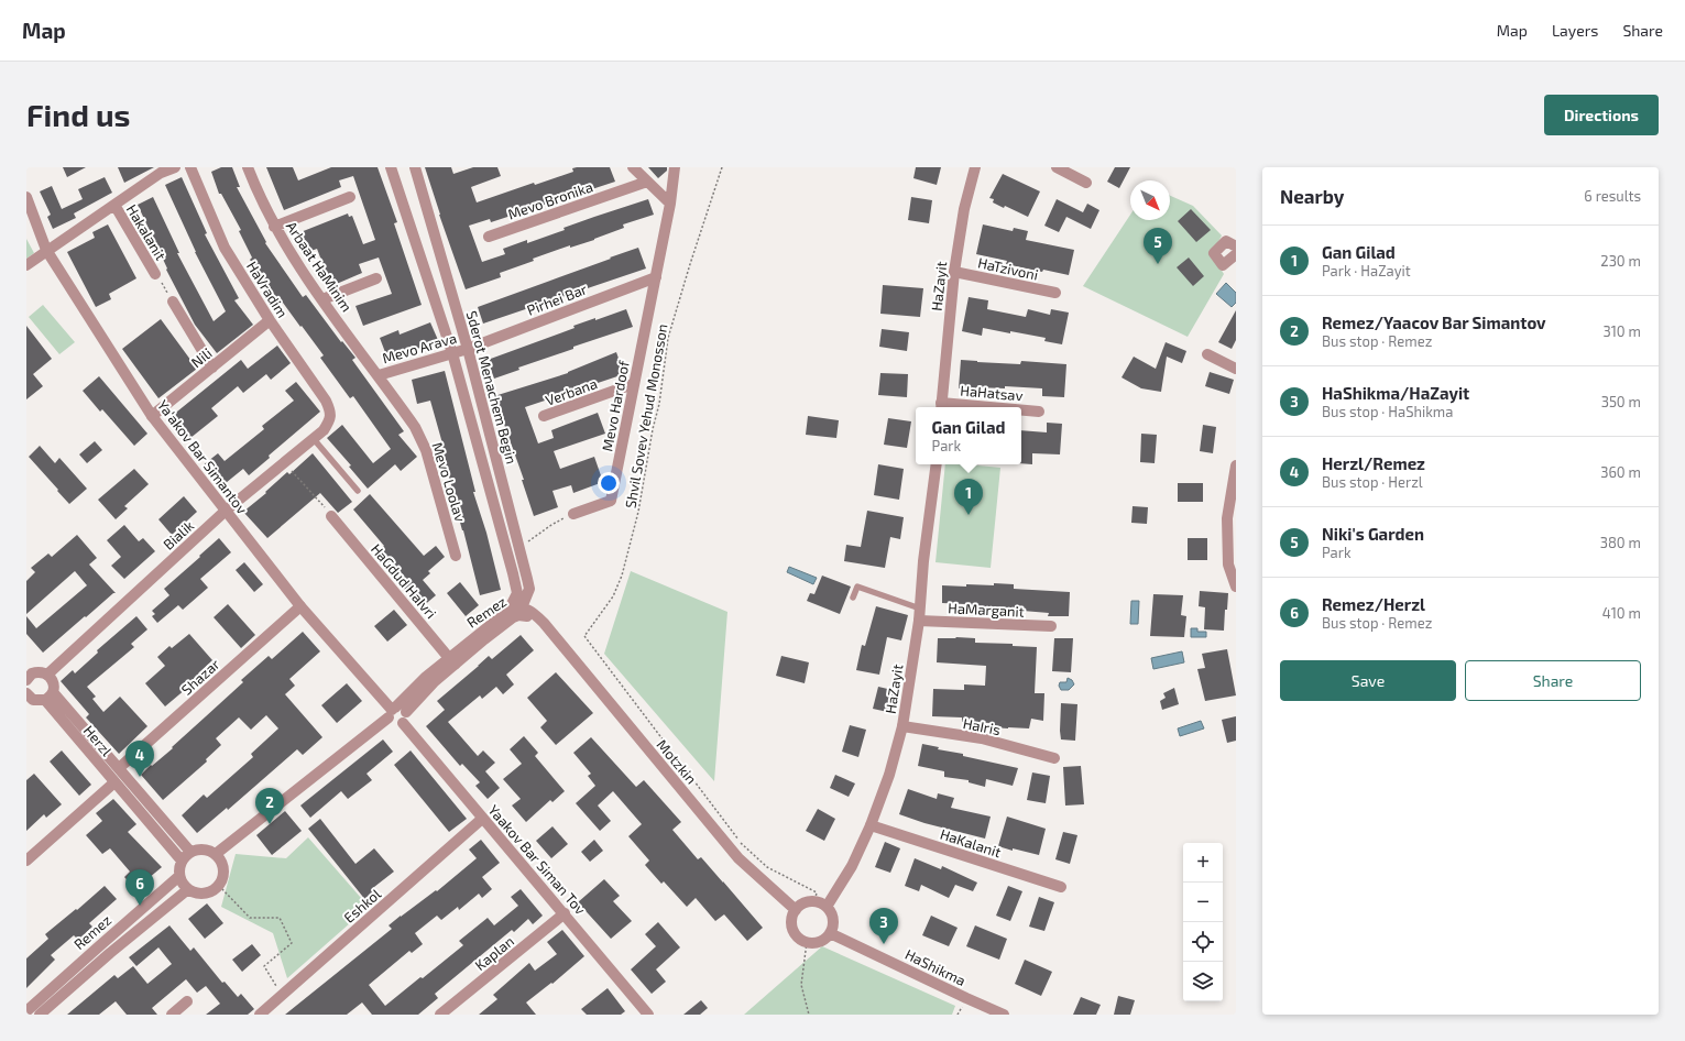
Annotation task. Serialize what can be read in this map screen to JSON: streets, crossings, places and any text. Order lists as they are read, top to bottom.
{
  "streets": {
    "street": [
      "Mevo Bronika",
      "Hakalanit",
      "Arbaat HaMinim",
      "HaTzivoni",
      "HaZayit",
      "HaVradim",
      "Pirhei Bar",
      "Mevo Arava",
      "Nili",
      "Sderot Menachem Begin",
      "Verbana",
      "HaHatsav",
      "Mevo Hardoof",
      "Ya'akov Bar Simantov",
      "Mevo Loolav",
      "Bialik",
      "HaGdud HaIvri",
      "HaMarganit",
      "Remez",
      "Shazar",
      "HaIris",
      "Herzl",
      "Motzkin",
      "HaKalanit",
      "Yaakov Bar Siman Tov",
      "Eshkol",
      "Kaplan",
      "HaShikma"
    ],
    "path": ["Shvil Sovev Yehud Monosson"]
  },
  "crossings": [
    ["Hakalanit", "HaKalanit"],
    ["Arbaat HaMinim", "Mevo Arava"],
    ["Arbaat HaMinim", "Mevo Loolav"],
    ["HaTzivoni", "HaZayit"],
    ["HaZayit", "Shvil Sovev Yehud Monosson"],
    ["HaZayit", "HaMarganit"],
    ["HaZayit", "HaIris"],
    ["HaZayit", "Motzkin"],
    ["HaZayit", "HaKalanit"],
    ["HaZayit", "HaShikma"],
    ["HaVradim", "Nili"],
    ["HaVradim", "Bialik"],
    ["Pirhei Bar", "Mevo Arava"],
    ["Pirhei Bar", "Sderot Menachem Begin"],
    ["Pirhei Bar", "Mevo Hardoof"],
    ["Mevo Arava", "Sderot Menachem Begin"],
    ["Mevo Arava", "Mevo Loolav"],
    ["Nili", "Ya'akov Bar Simantov"],
    ["Sderot Menachem Begin", "Remez"],
    ["Verbana", "Mevo Hardoof"],
    ["Shvil Sovev Yehud Monosson", "Motzkin"],
    ["Shvil Sovev Yehud Monosson", "HaShikma"],
    ["Ya'akov Bar Simantov", "Bialik"],
    ["Ya'akov Bar Simantov", "Remez"],
    ["Ya'akov Bar Simantov", "Shazar"],
    ["HaGdud HaIvri", "Remez"],
    ["Remez", "Herzl"],
    ["Remez", "Motzkin"],
    ["Shazar", "Herzl"],
    ["Motzkin", "HaShikma"],
    ["Yaakov Bar Siman Tov", "Eshkol"],
    ["Yaakov Bar Siman Tov", "Kaplan"]
  ],
  "north": "bottom right",
  "page": {
    "header": "Map",
    "nav": ["Map", "Layers", "Share"],
    "buttons": [
      "Directions",
      ["Save", "Share"]
    ],
    "title": "Find us",
    "heading": ["Nearby", "6 results"],
    "list": [
      {
        "mark": "1",
        "name": "Gan Gilad",
        "note": "Park · HaZayit",
        "value": "230 m"
      },
      {
        "mark": "2",
        "name": "Remez/Yaacov Bar Simantov",
        "note": "Bus stop · Remez",
        "value": "310 m"
      },
      {
        "mark": "3",
        "name": "HaShikma/HaZayit",
        "note": "Bus stop · HaShikma",
        "value": "350 m"
      },
      {
        "mark": "4",
        "name": "Herzl/Remez",
        "note": "Bus stop · Herzl",
        "value": "360 m"
      },
      {
        "mark": "5",
        "name": "Niki's Garden",
        "note": "Park",
        "value": "380 m"
      },
      {
        "mark": "6",
        "name": "Remez/Herzl",
        "note": "Bus stop · Remez",
        "value": "410 m"
      }
    ],
    "pins": [
      "5",
      "1",
      "4",
      "2",
      "6",
      "3"
    ],
    "popup": ["Gan Gilad", "Park"],
    "map_buttons": ["+", "−"]
  }
}
